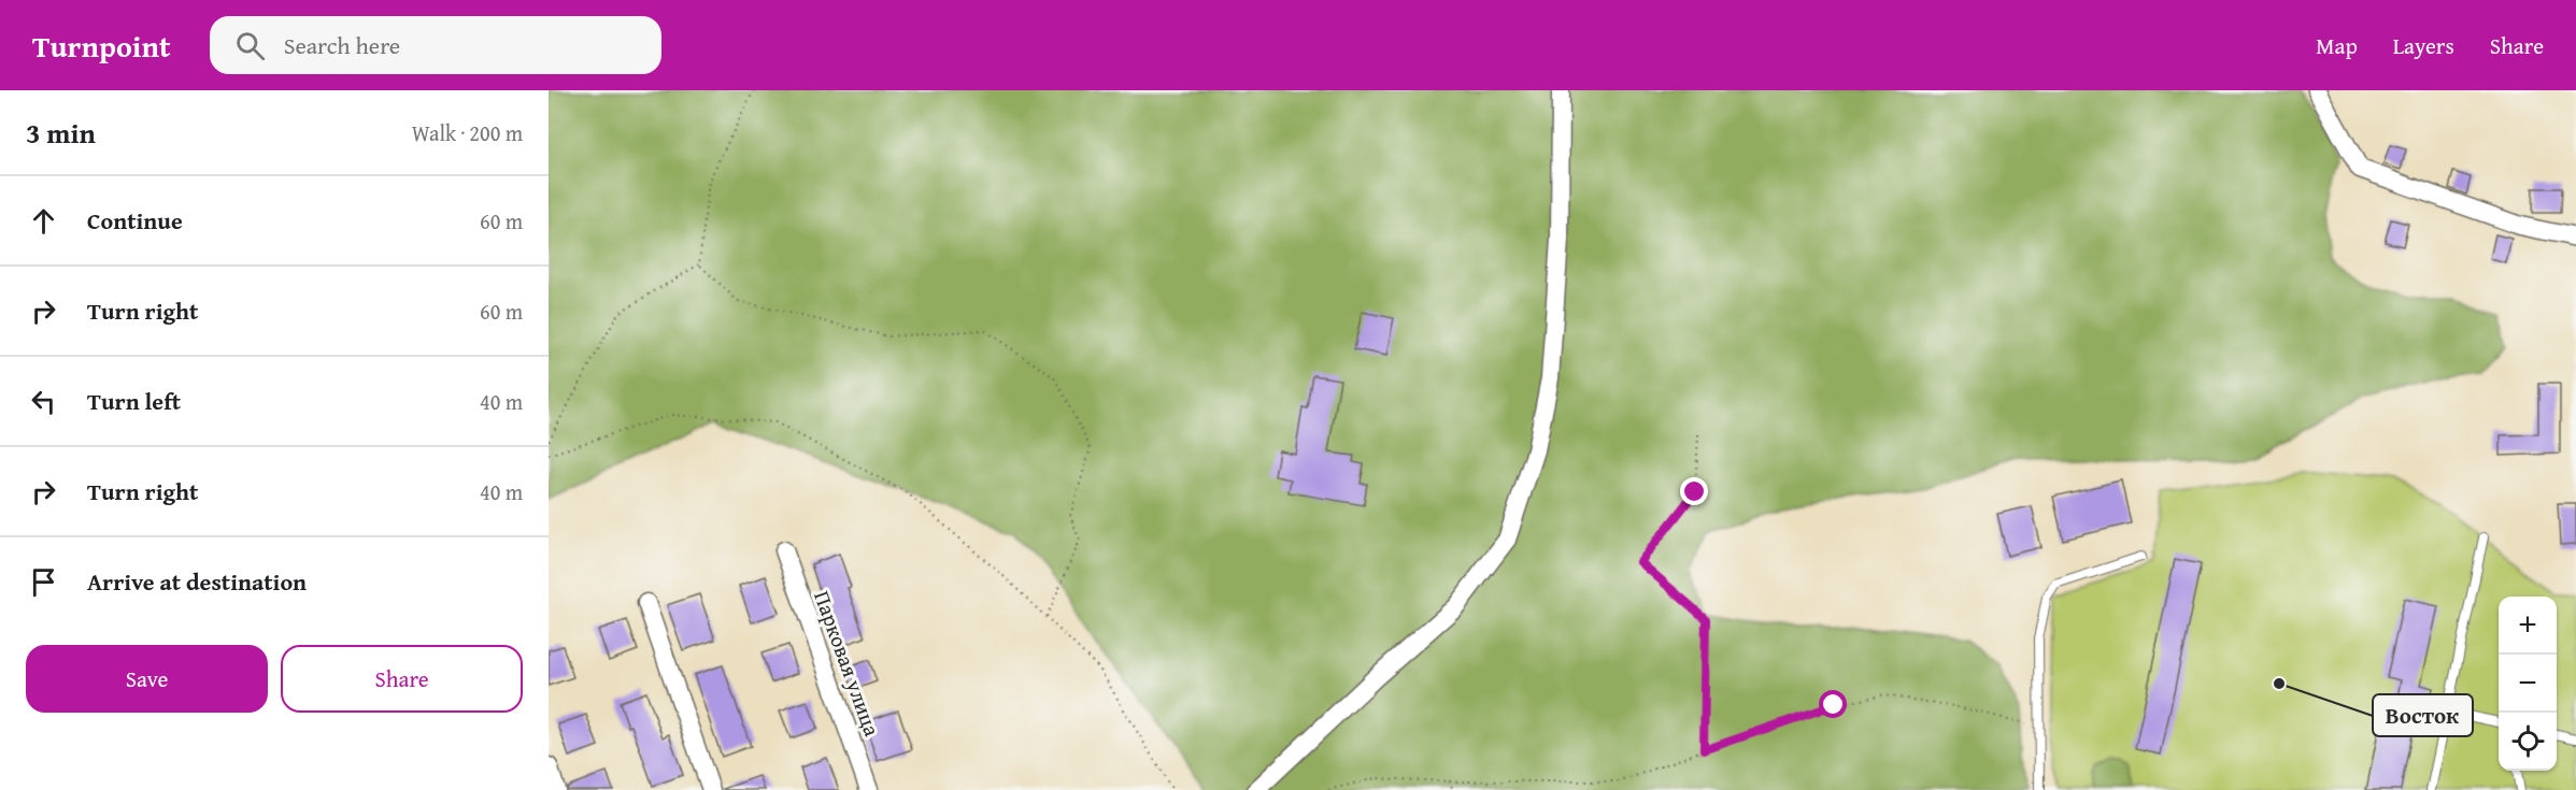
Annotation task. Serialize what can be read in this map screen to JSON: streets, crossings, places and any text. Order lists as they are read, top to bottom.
{
  "streets": {
    "street": ["Парковая улица"]
  },
  "places": ["Восток"],
  "page": {
    "header": "Turnpoint",
    "search": "Search here",
    "nav": ["Map", "Layers", "Share"],
    "heading": ["3 min", "Walk · 200 m"],
    "list": [
      ["Continue", "60 m"],
      ["Turn right", "60 m"],
      ["Turn left", "40 m"],
      ["Turn right", "40 m"],
      "Arrive at destination"
    ],
    "map_buttons": ["+", "−"],
    "buttons": ["Save", "Share"]
  }
}
